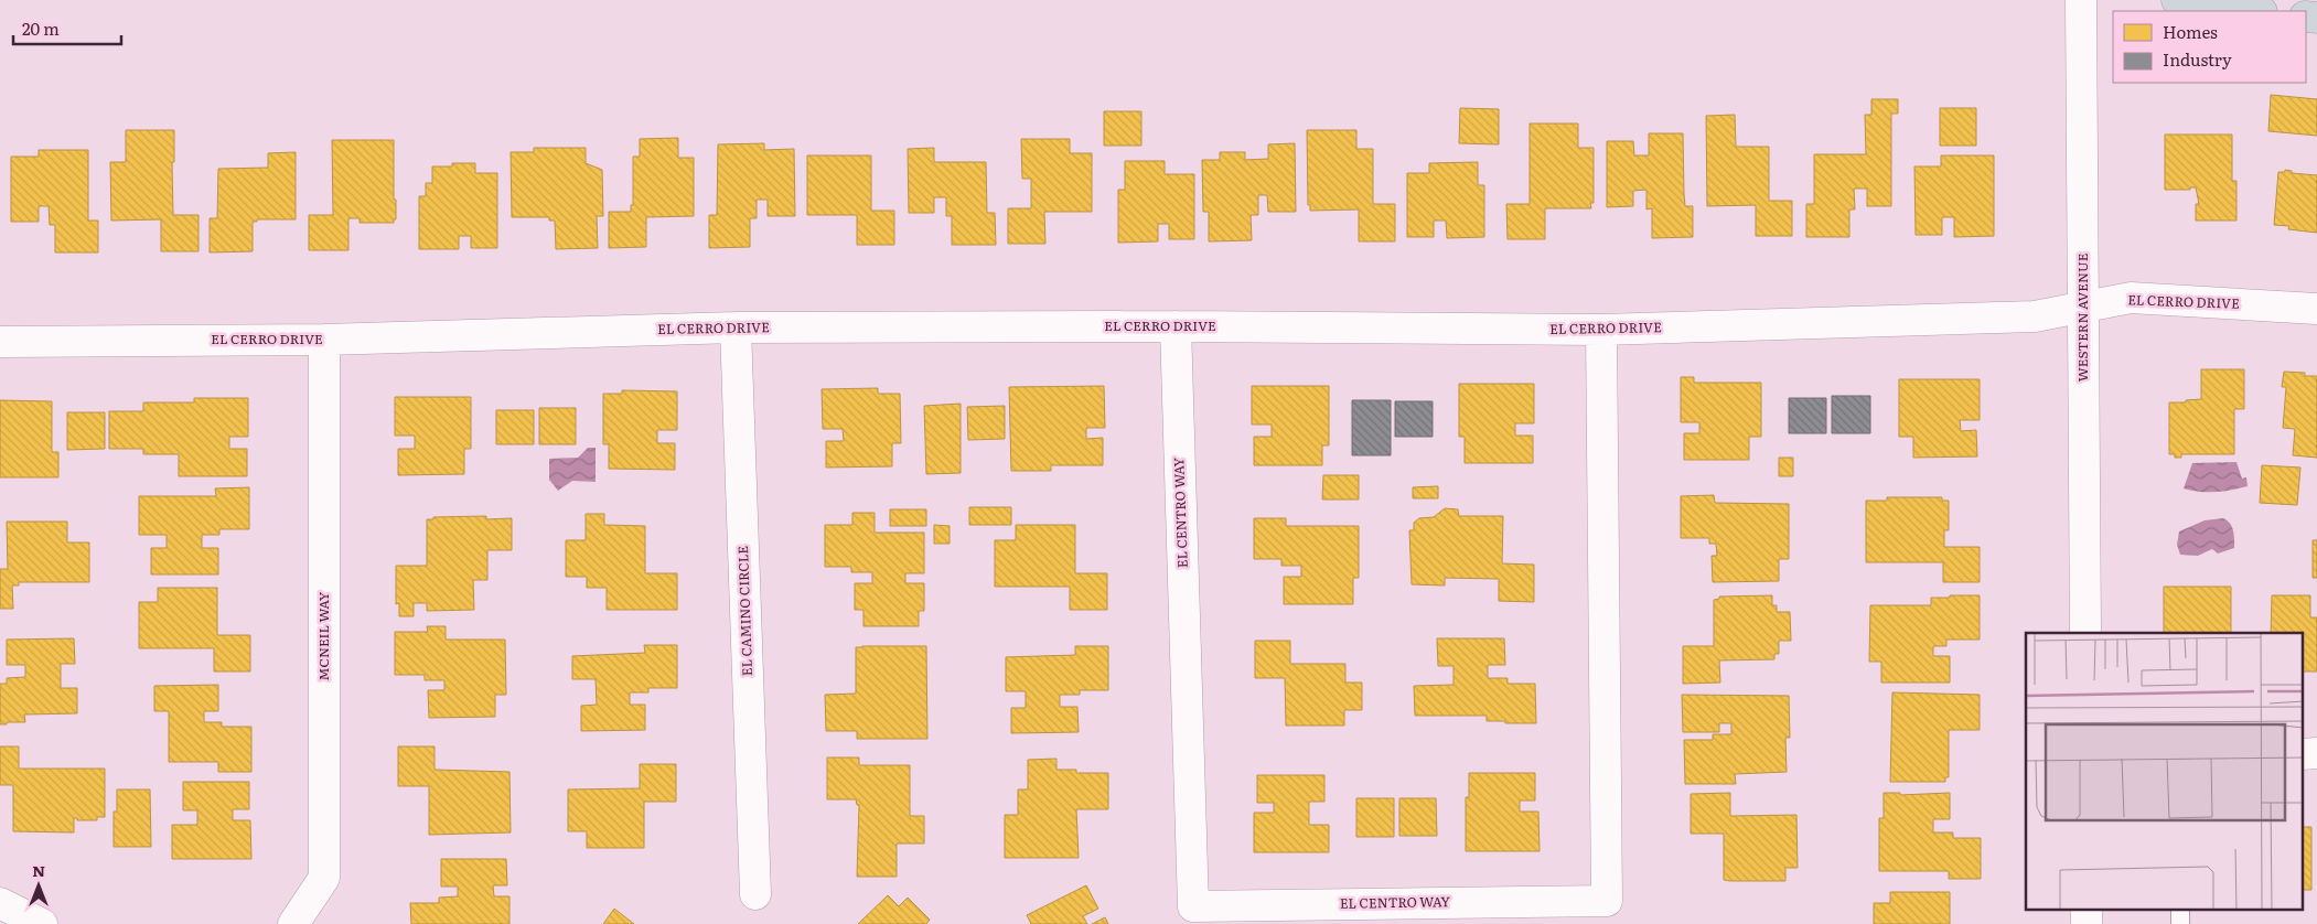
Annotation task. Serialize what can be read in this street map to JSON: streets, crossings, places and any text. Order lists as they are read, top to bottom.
{
  "streets": {
    "street": [
      "EL CERRO DRIVE",
      "WESTERN AVENUE",
      "EL CENTRO WAY",
      "EL CAMINO CIRCLE",
      "MCNEIL WAY"
    ]
  },
  "crossings": [
    ["EL CERRO DRIVE", "WESTERN AVENUE"],
    ["EL CERRO DRIVE", "EL CENTRO WAY"],
    ["EL CERRO DRIVE", "EL CAMINO CIRCLE"],
    ["EL CERRO DRIVE", "MCNEIL WAY"]
  ],
  "legend": ["Homes", "Industry"],
  "scale_bar": "20 m",
  "north": "top"
}
